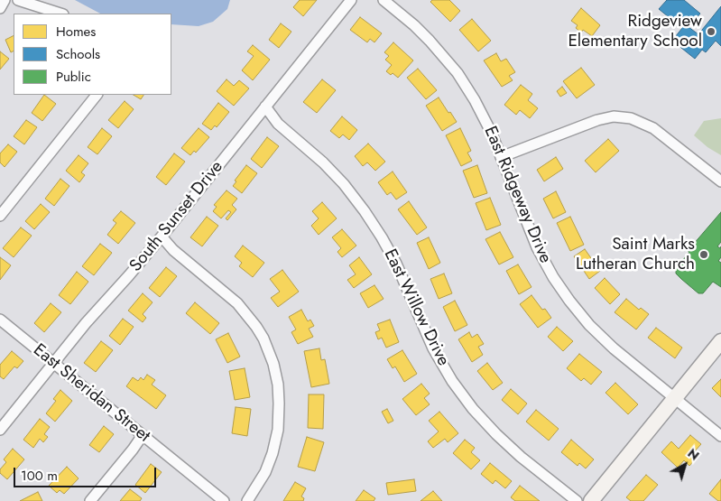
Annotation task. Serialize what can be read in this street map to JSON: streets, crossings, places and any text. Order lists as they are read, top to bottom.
{
  "streets": {
    "street": [
      "East Ridgeway Drive",
      "South Sunset Drive",
      "East Willow Drive",
      "East Sheridan Street"
    ]
  },
  "crossings": [
    ["South Sunset Drive", "East Willow Drive"],
    ["South Sunset Drive", "East Sheridan Street"]
  ],
  "places": ["Ridgeview Elementary School", "Saint Marks Lutheran Church"],
  "legend": ["Homes", "Schools", "Public"],
  "scale_bar": "100 m",
  "north": "top right"
}
